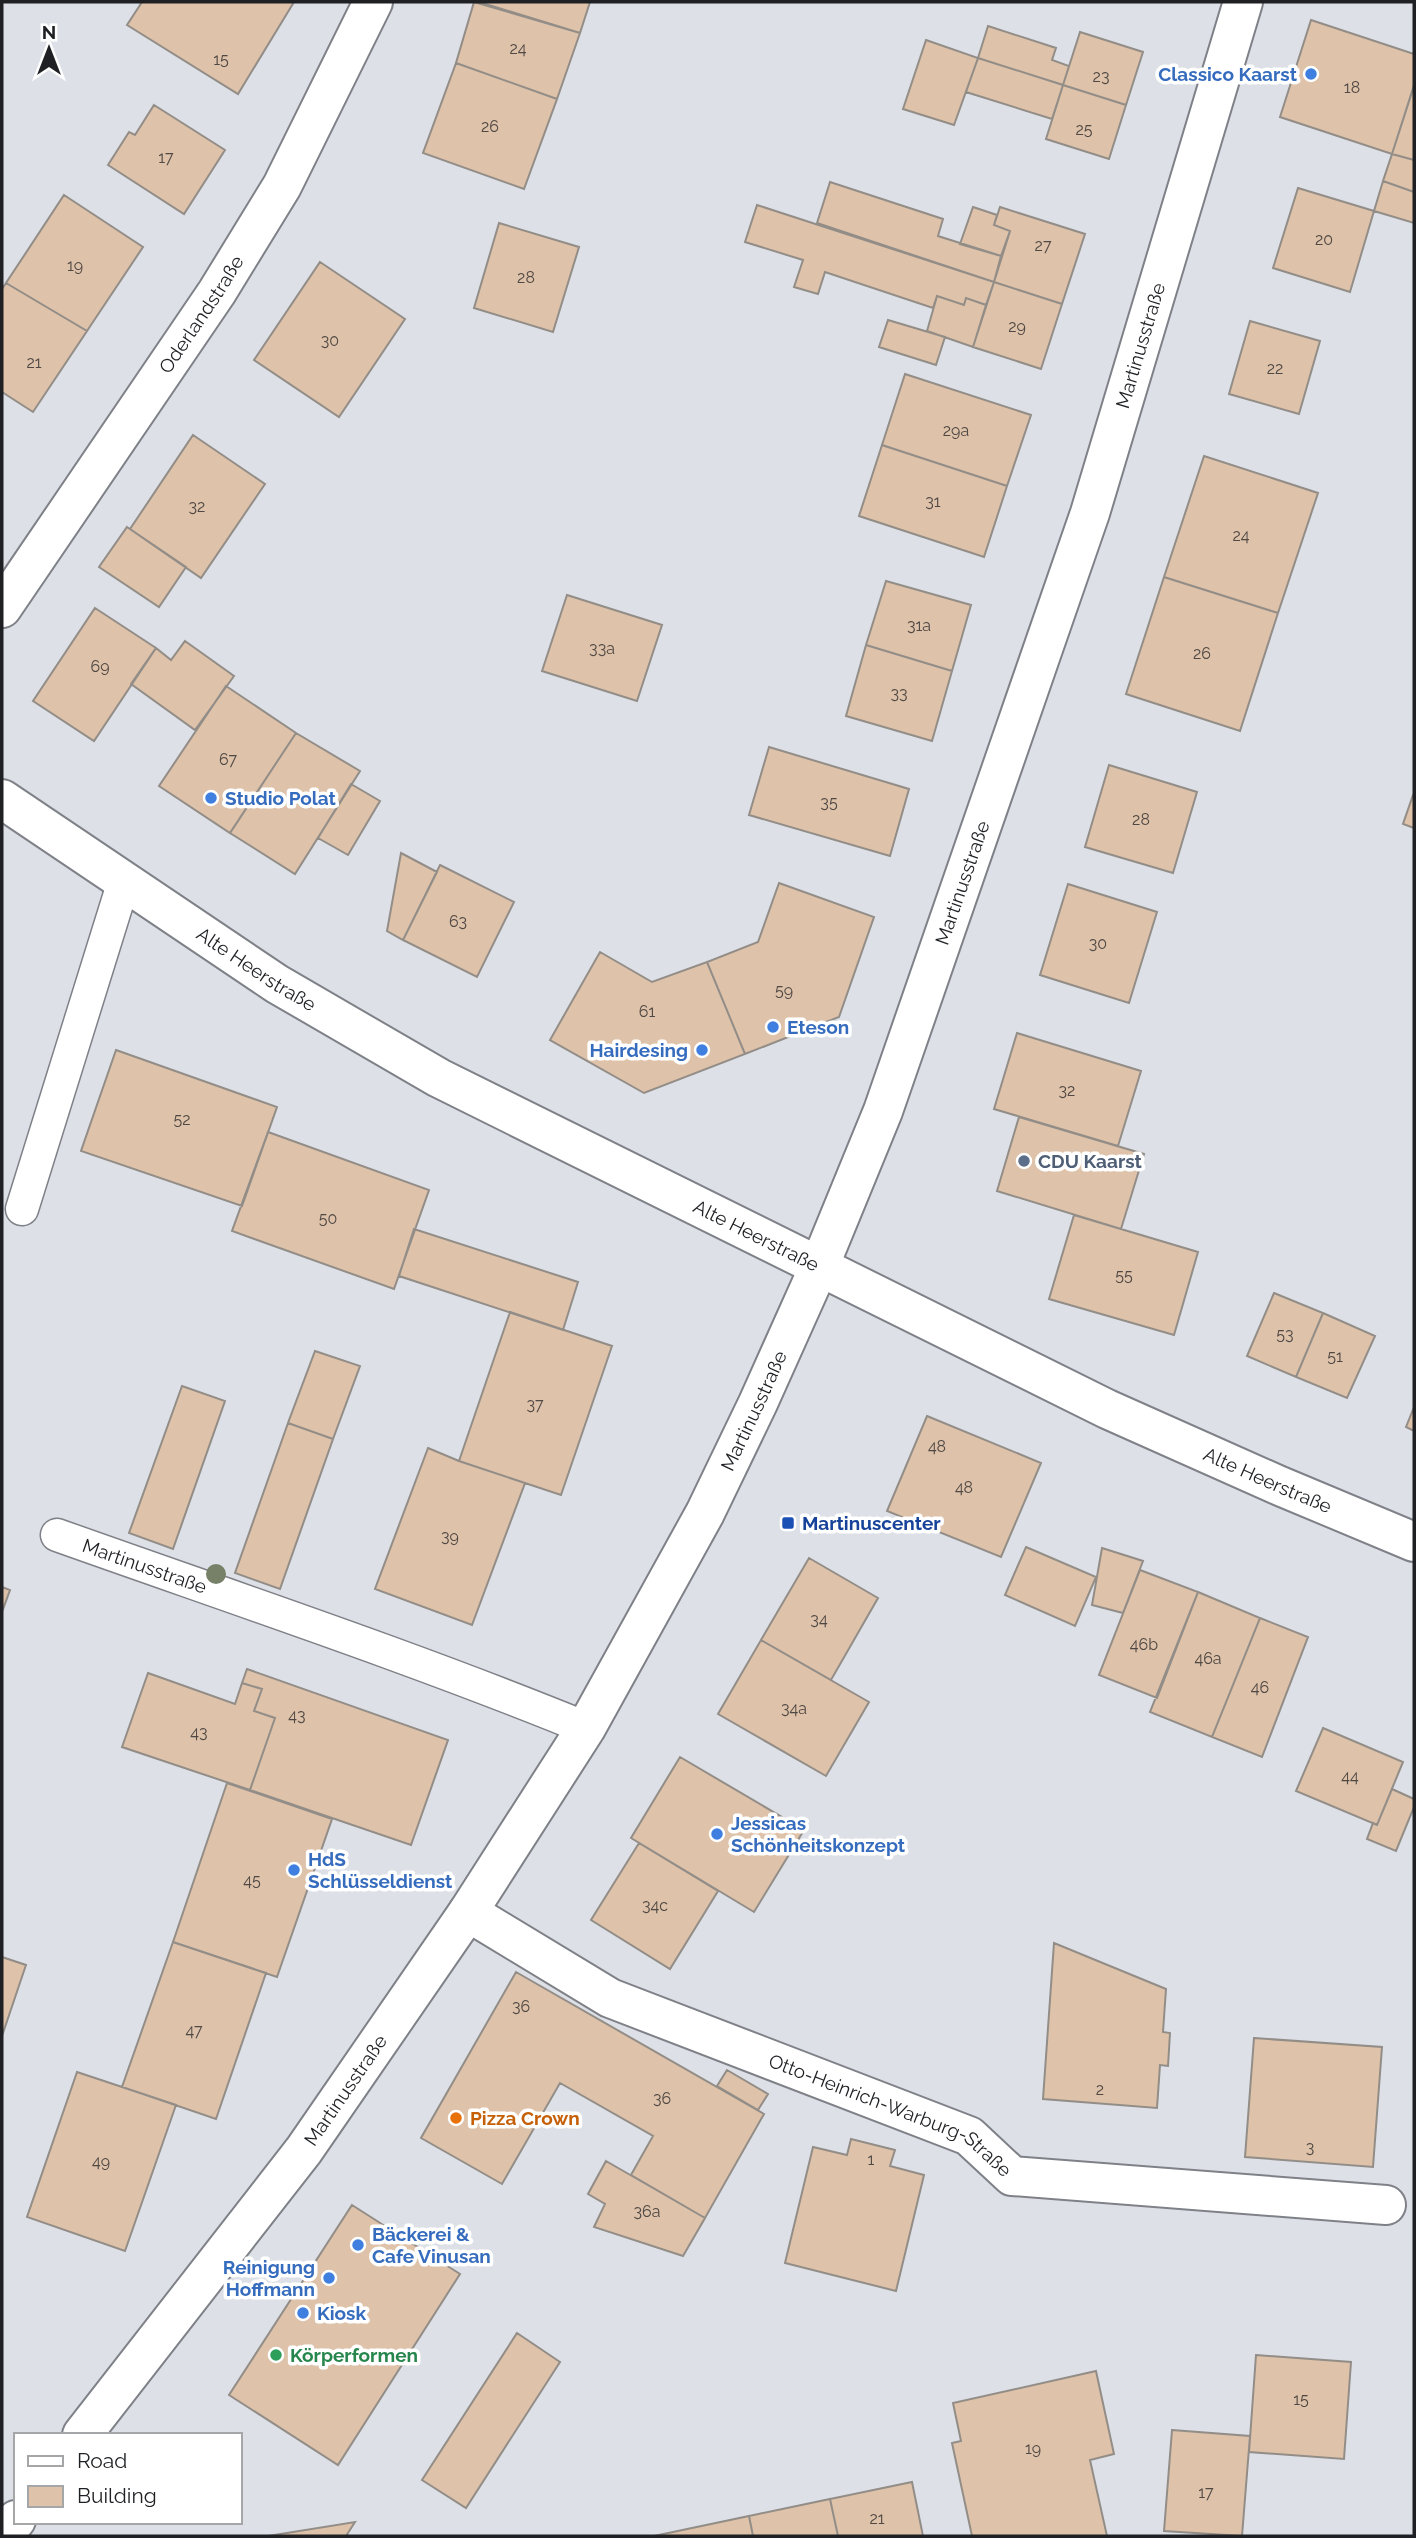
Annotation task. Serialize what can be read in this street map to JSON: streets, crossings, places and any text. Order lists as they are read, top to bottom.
{
  "streets": {
    "street": [
      "Oderlandstraße",
      "Martinusstraße",
      "Alte Heerstraße",
      "Otto-Heinrich-Warburg-Straße"
    ]
  },
  "crossings": [
    ["Martinusstraße", "Alte Heerstraße"],
    ["Martinusstraße", "Otto-Heinrich-Warburg-Straße"]
  ],
  "places": {
    "other": [
      "Classico Kaarst",
      "Studio Polat",
      "Eteson",
      "Hairdesing",
      "CDU Kaarst",
      "Jessicas Schönheitskonzept",
      "HdS Schlüsseldienst",
      "Pizza Crown",
      "Bäckerei & Cafe Vinusan",
      "Reinigung Hoffmann",
      "Kiosk",
      "Körperformen"
    ],
    "transit": ["Martinuscenter"]
  },
  "house_numbers": [
    "24",
    "15",
    "23",
    "18",
    "26",
    "25",
    "17",
    "20",
    "27",
    "19",
    "28",
    "29",
    "30",
    "21",
    "22",
    "29a",
    "31",
    "32",
    "24",
    "31a",
    "33a",
    "26",
    "69",
    "33",
    "67",
    "35",
    "28",
    "63",
    "30",
    "59",
    "61",
    "32",
    "52",
    "50",
    "55",
    "53",
    "51",
    "37",
    "48",
    "48",
    "39",
    "34",
    "46b",
    "46a",
    "46",
    "34a",
    "43",
    "43",
    "44",
    "45",
    "34c",
    "36",
    "47",
    "2",
    "36",
    "3",
    "1",
    "49",
    "36a",
    "15",
    "19",
    "17",
    "21"
  ],
  "legend": ["Road", "Building"],
  "north": "top"
}
